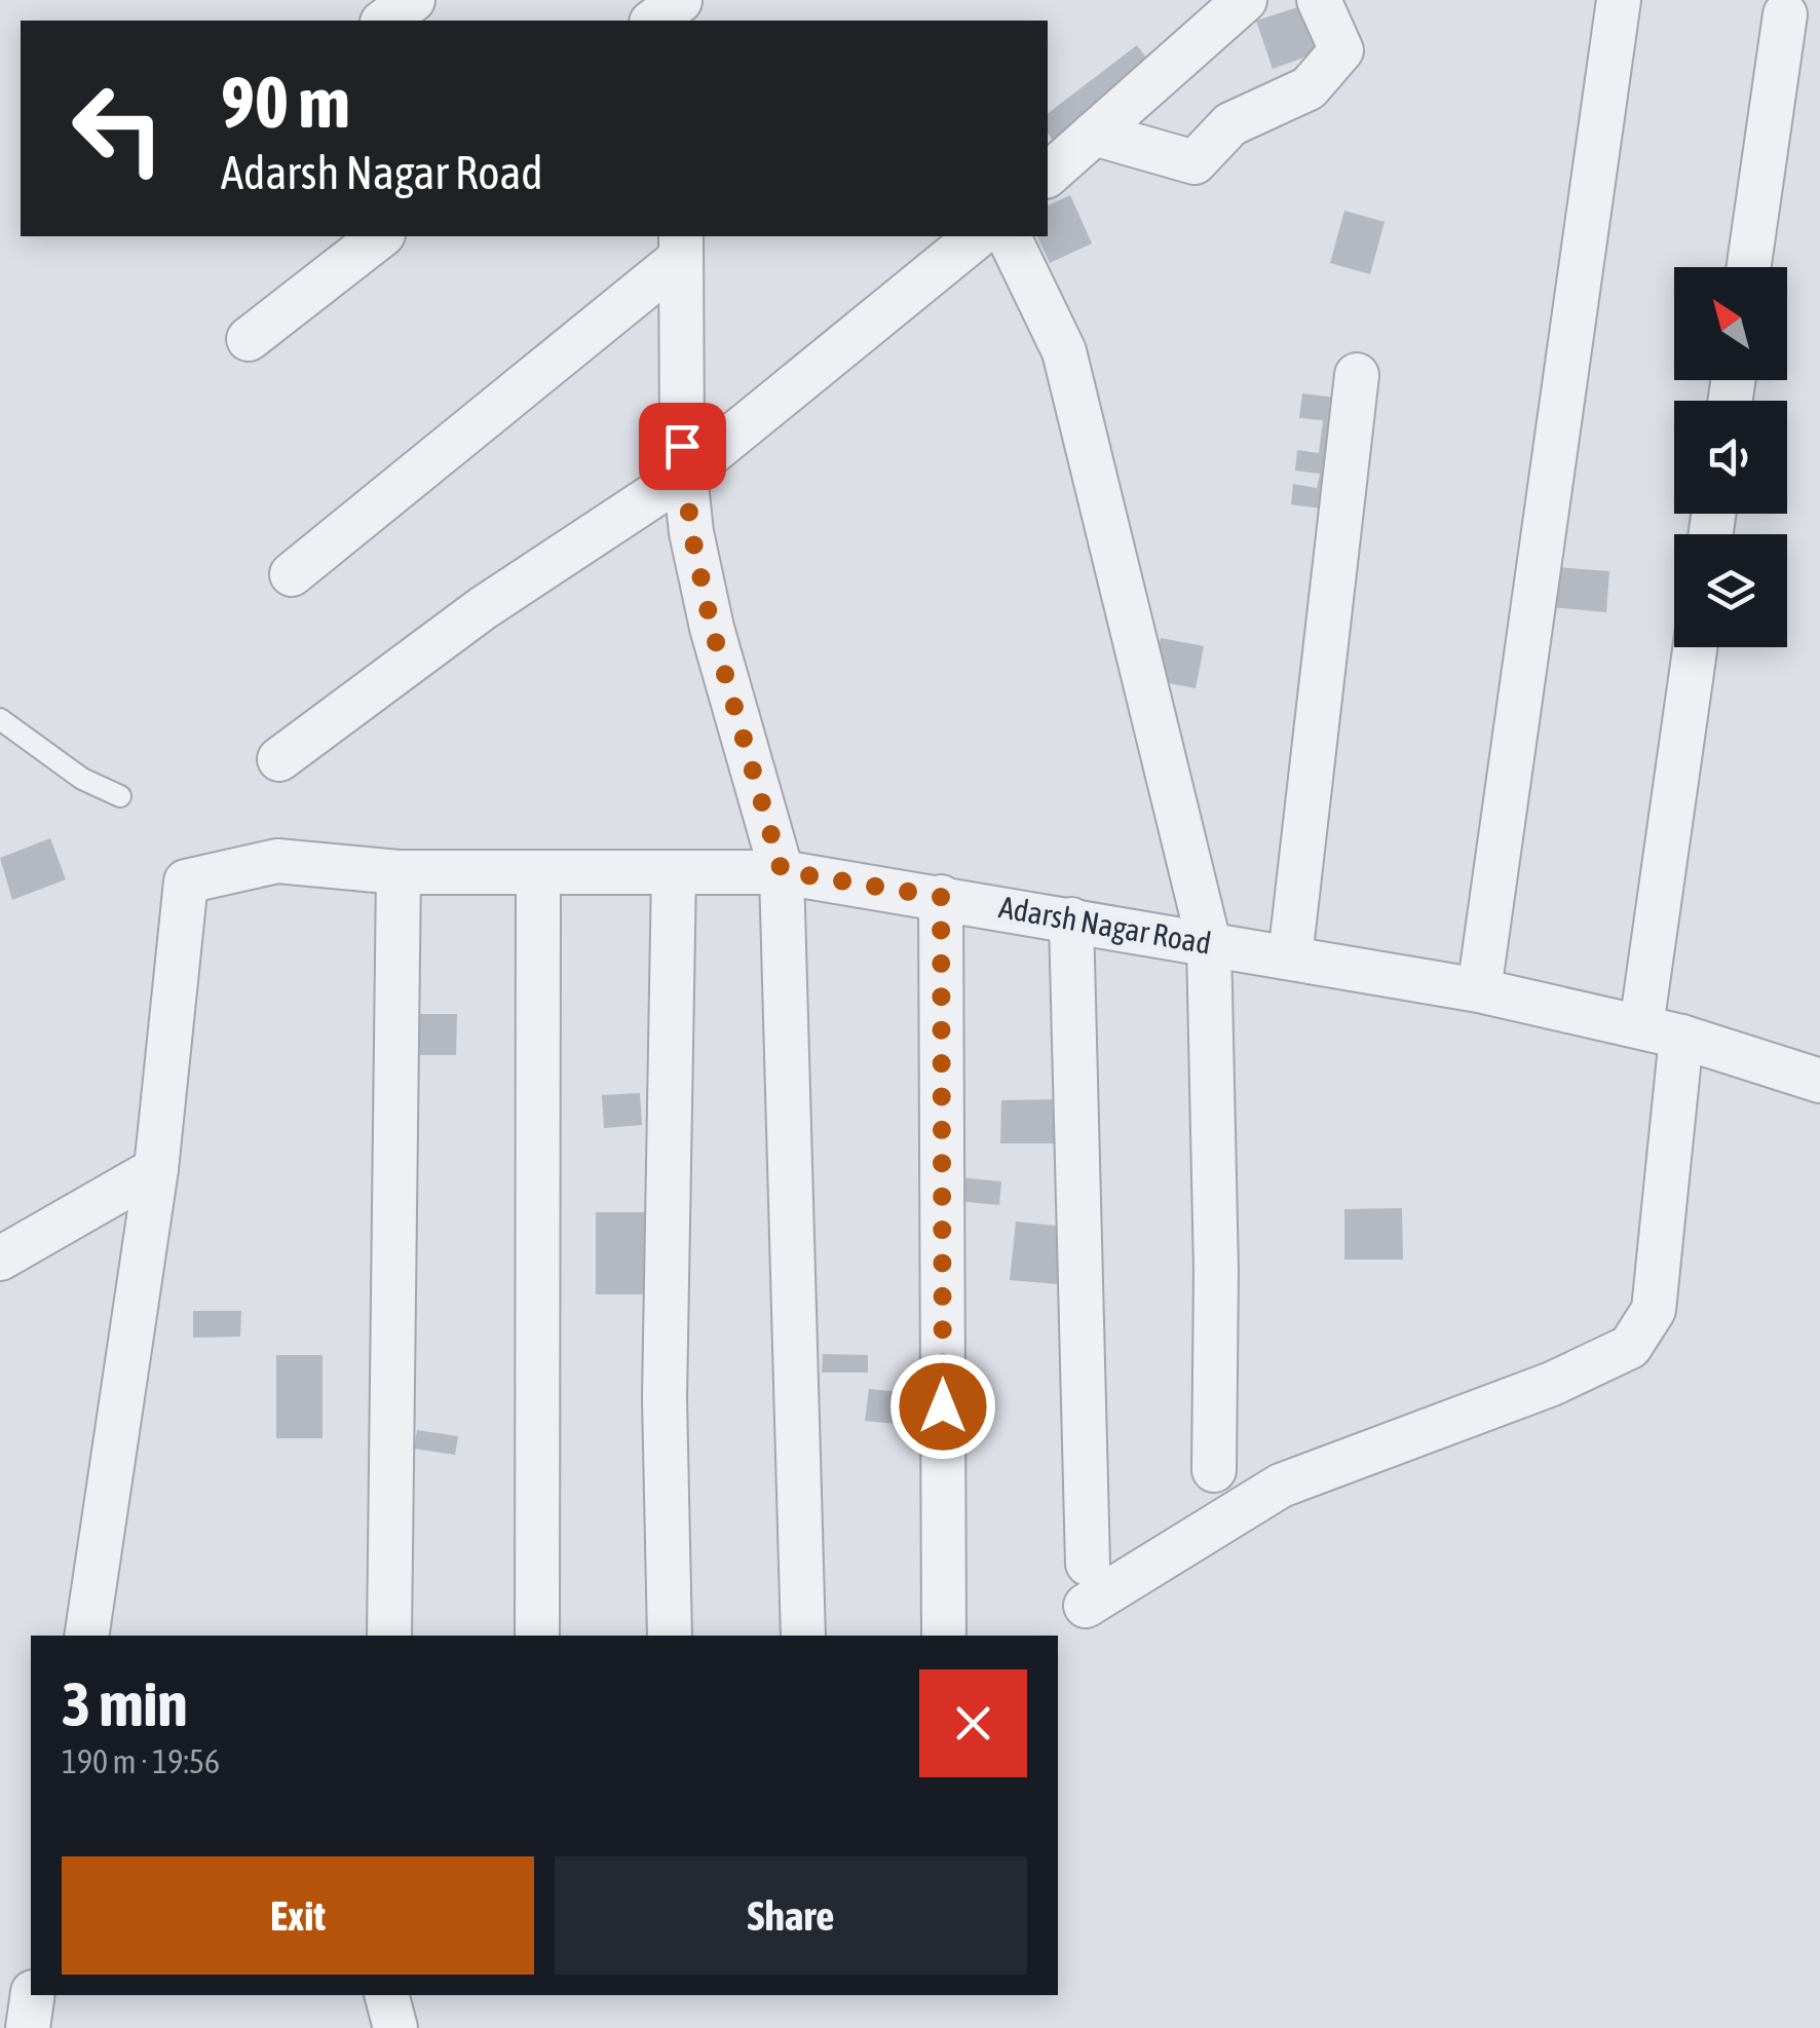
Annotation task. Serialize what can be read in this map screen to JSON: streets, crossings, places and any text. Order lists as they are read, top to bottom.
{
  "streets": {
    "street": ["Adarsh Nagar Road"]
  },
  "north": "top left",
  "page": {
    "turn": ["90 m", "Adarsh Nagar Road"],
    "heading": ["3 min", "190 m · 19:56"],
    "buttons": ["Exit", "Share"]
  }
}
